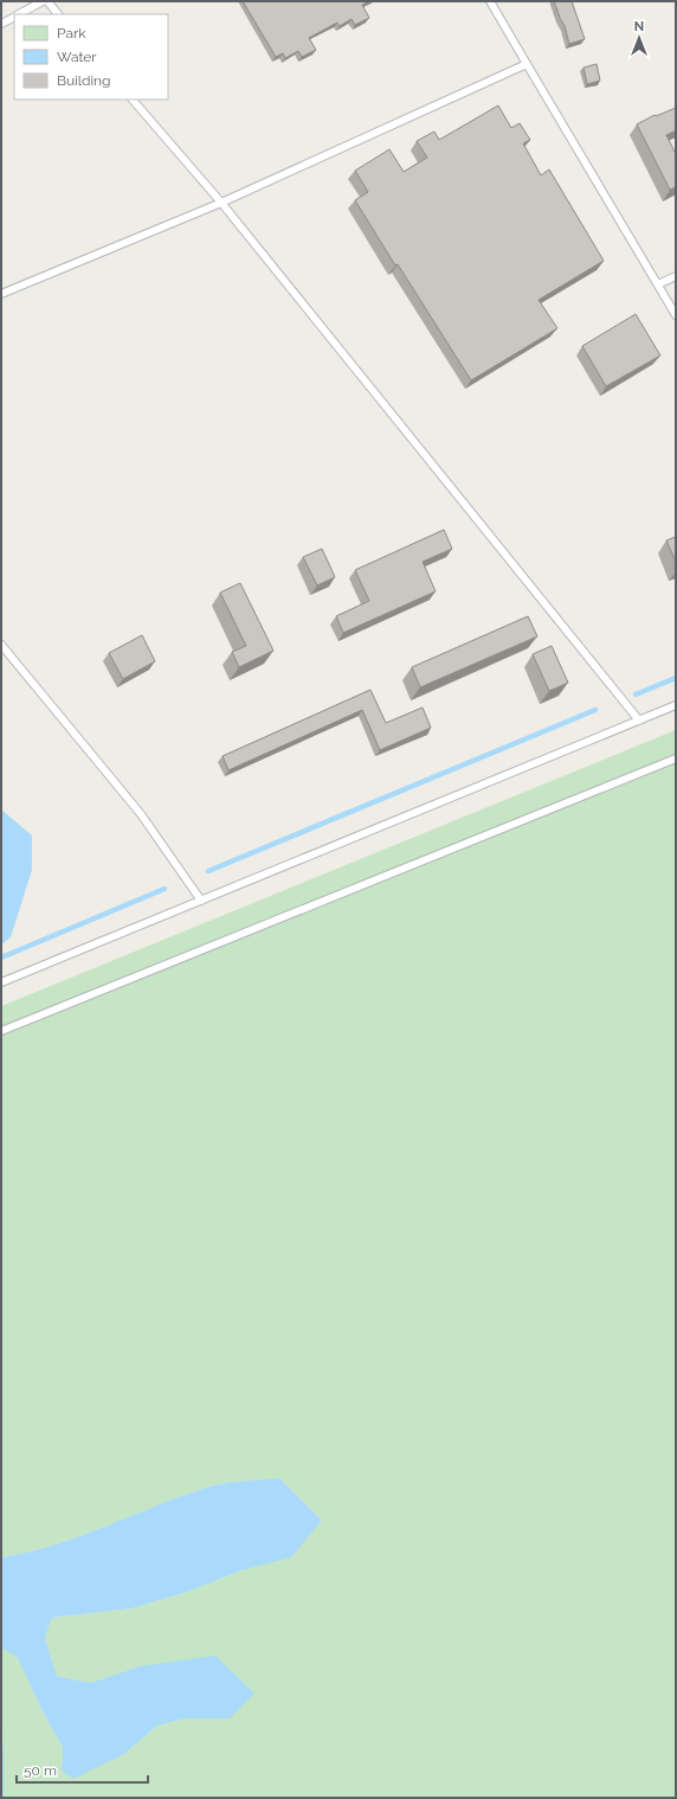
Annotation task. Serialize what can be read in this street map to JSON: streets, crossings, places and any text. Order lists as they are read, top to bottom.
{
  "legend": ["Park", "Water", "Building"],
  "scale_bar": "50 m",
  "north": "top"
}
